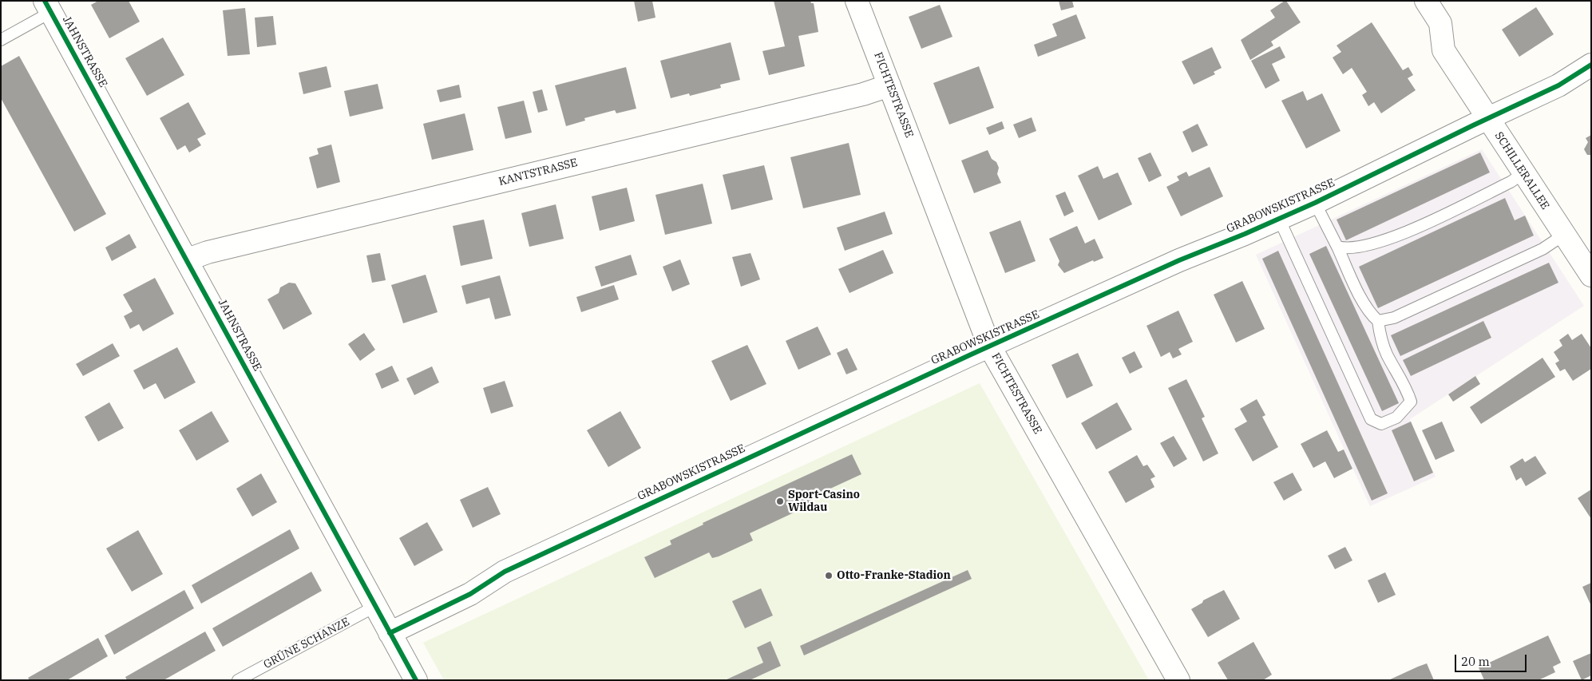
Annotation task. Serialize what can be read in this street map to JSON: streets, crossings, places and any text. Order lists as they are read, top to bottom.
{
  "streets": {
    "street": [
      "JAHNSTRASSE",
      "FICHTESTRASSE",
      "SCHILLERALLEE",
      "KANTSTRASSE",
      "GRABOWSKISTRASSE"
    ],
    "lane": ["GRÜNE SCHANZE"]
  },
  "crossings": [
    ["JAHNSTRASSE", "KANTSTRASSE"],
    ["JAHNSTRASSE", "GRABOWSKISTRASSE"],
    ["JAHNSTRASSE", "GRÜNE SCHANZE"],
    ["FICHTESTRASSE", "KANTSTRASSE"],
    ["FICHTESTRASSE", "GRABOWSKISTRASSE"],
    ["SCHILLERALLEE", "GRABOWSKISTRASSE"]
  ],
  "places": ["Sport-Casino Wildau", "Otto-Franke-Stadion"],
  "scale_bar": "20 m"
}
